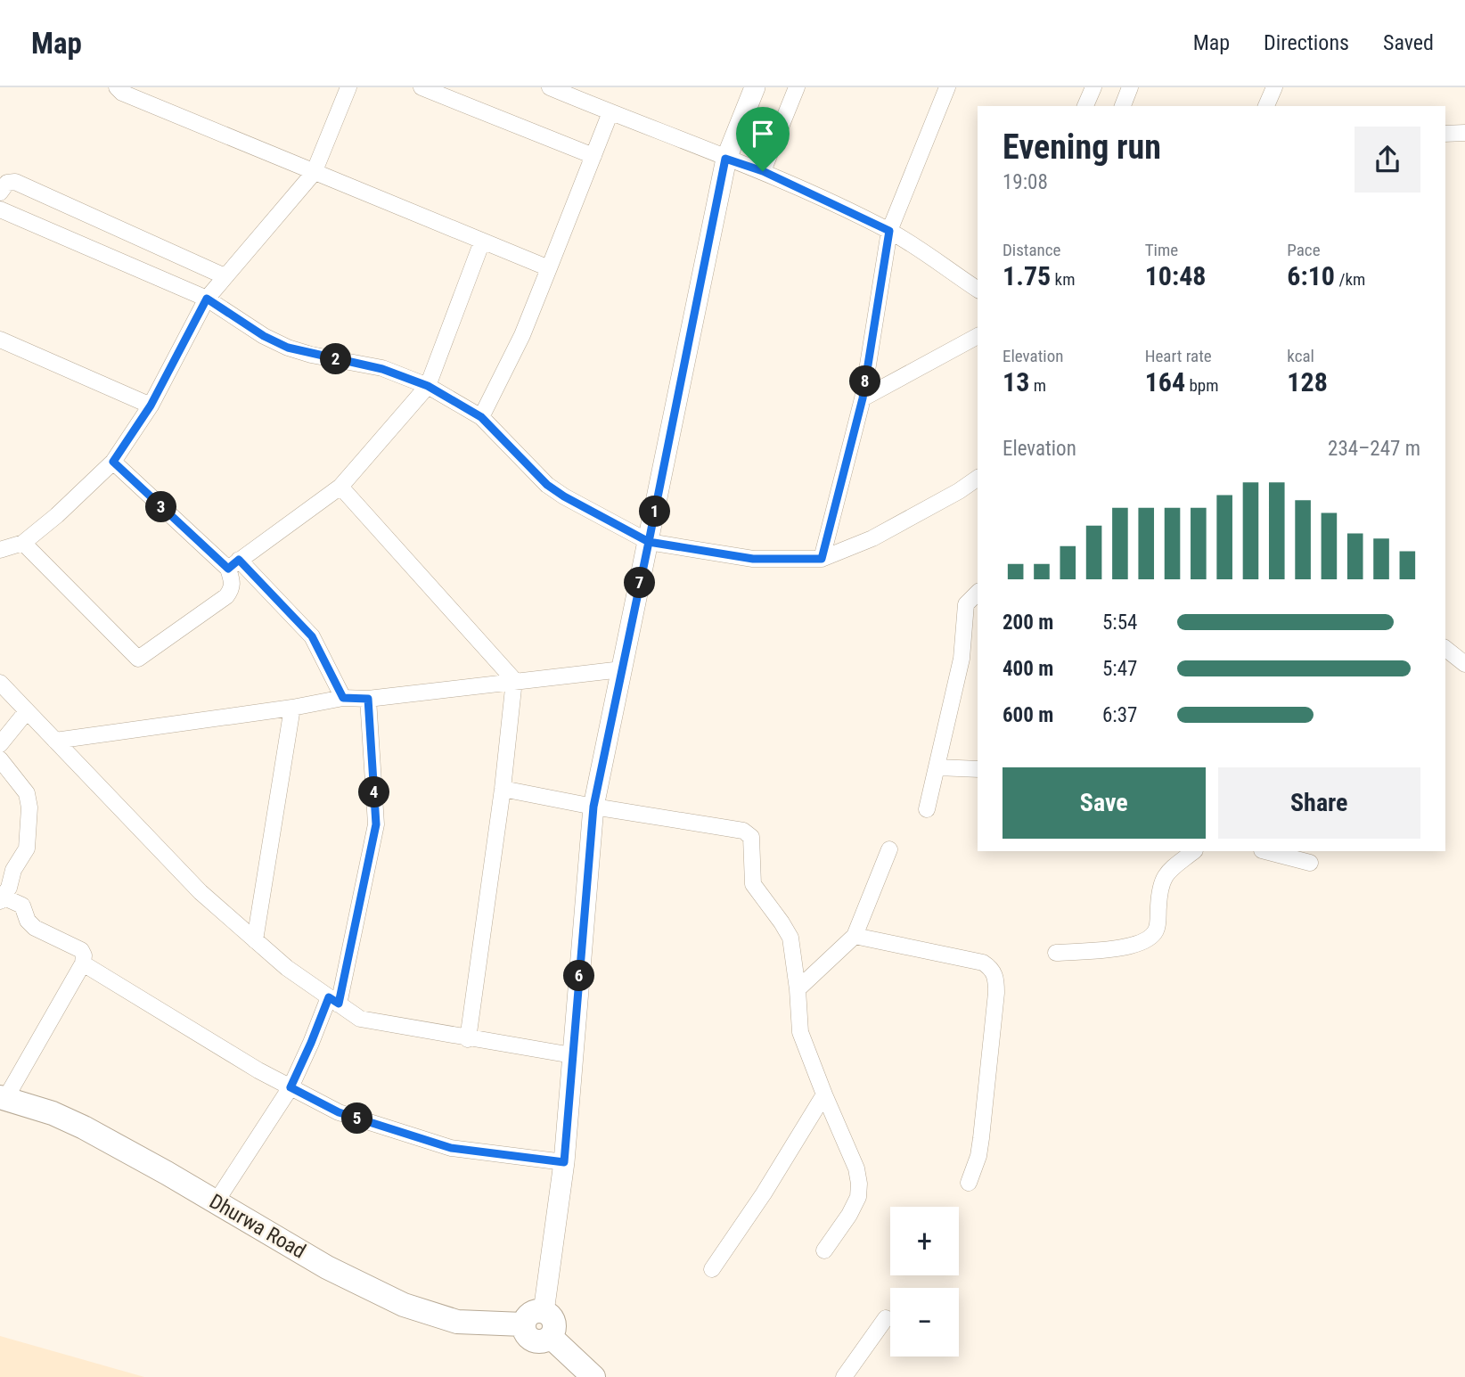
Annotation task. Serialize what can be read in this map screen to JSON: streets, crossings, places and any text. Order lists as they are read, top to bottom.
{
  "streets": {
    "main road": ["Dhurwa Road"]
  },
  "page": {
    "header": "Map",
    "nav": ["Map", "Directions", "Saved"],
    "heading": ["Evening run", "19:08"],
    "stats": [
      ["Distance", "1.75 km"],
      ["Time", "10:48"],
      ["Pace", "6:10 /km"],
      ["Elevation", "13 m"],
      ["Heart rate", "164 bpm"],
      ["kcal", "128"]
    ],
    "pins": [
      "2",
      "8",
      "3",
      "1",
      "7",
      "4",
      "6",
      "5"
    ],
    "chart": ["Elevation", "234–247 m"],
    "list": [
      {
        "name": "200 m",
        "note": "5:54"
      },
      {
        "name": "400 m",
        "note": "5:47"
      },
      {
        "name": "600 m",
        "note": "6:37"
      }
    ],
    "buttons": ["Save", "Share"],
    "map_buttons": ["+", "−"]
  }
}
